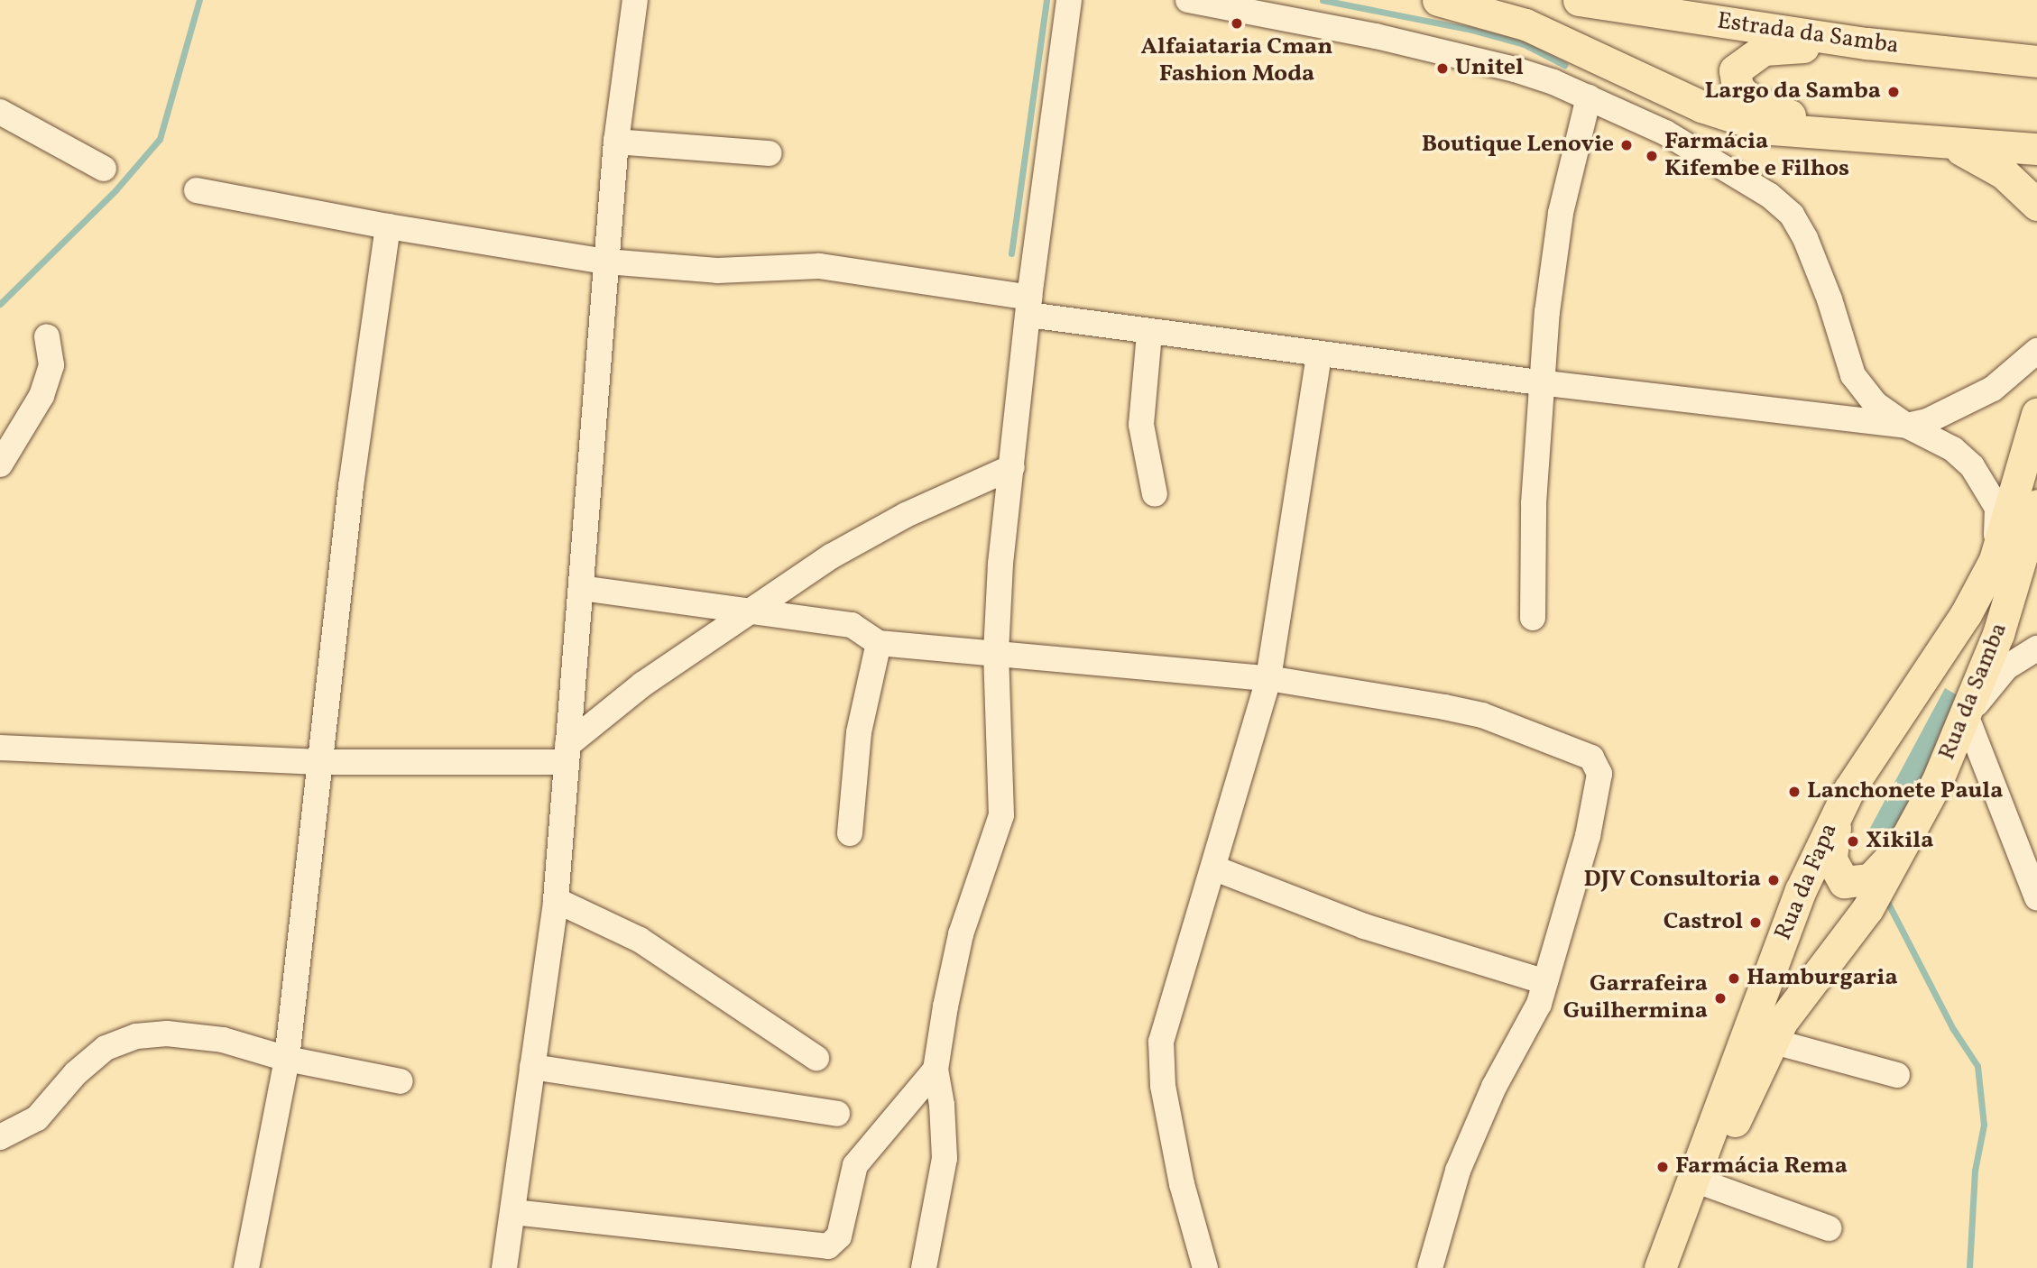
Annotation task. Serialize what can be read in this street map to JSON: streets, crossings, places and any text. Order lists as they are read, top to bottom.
{
  "streets": {
    "main road": ["Estrada da Samba", "Rua da Samba", "Rua da Fapa"]
  },
  "places": [
    "Alfaiataria Cman Fashion Moda",
    "Unitel",
    "Largo da Samba",
    "Boutique Lenovie",
    "Farmácia Kifembe e Filhos",
    "Lanchonete Paula",
    "Xikila",
    "DJV Consultoria",
    "Castrol",
    "Hamburgaria",
    "Garrafeira Guilhermina",
    "Farmácia Rema"
  ]
}
